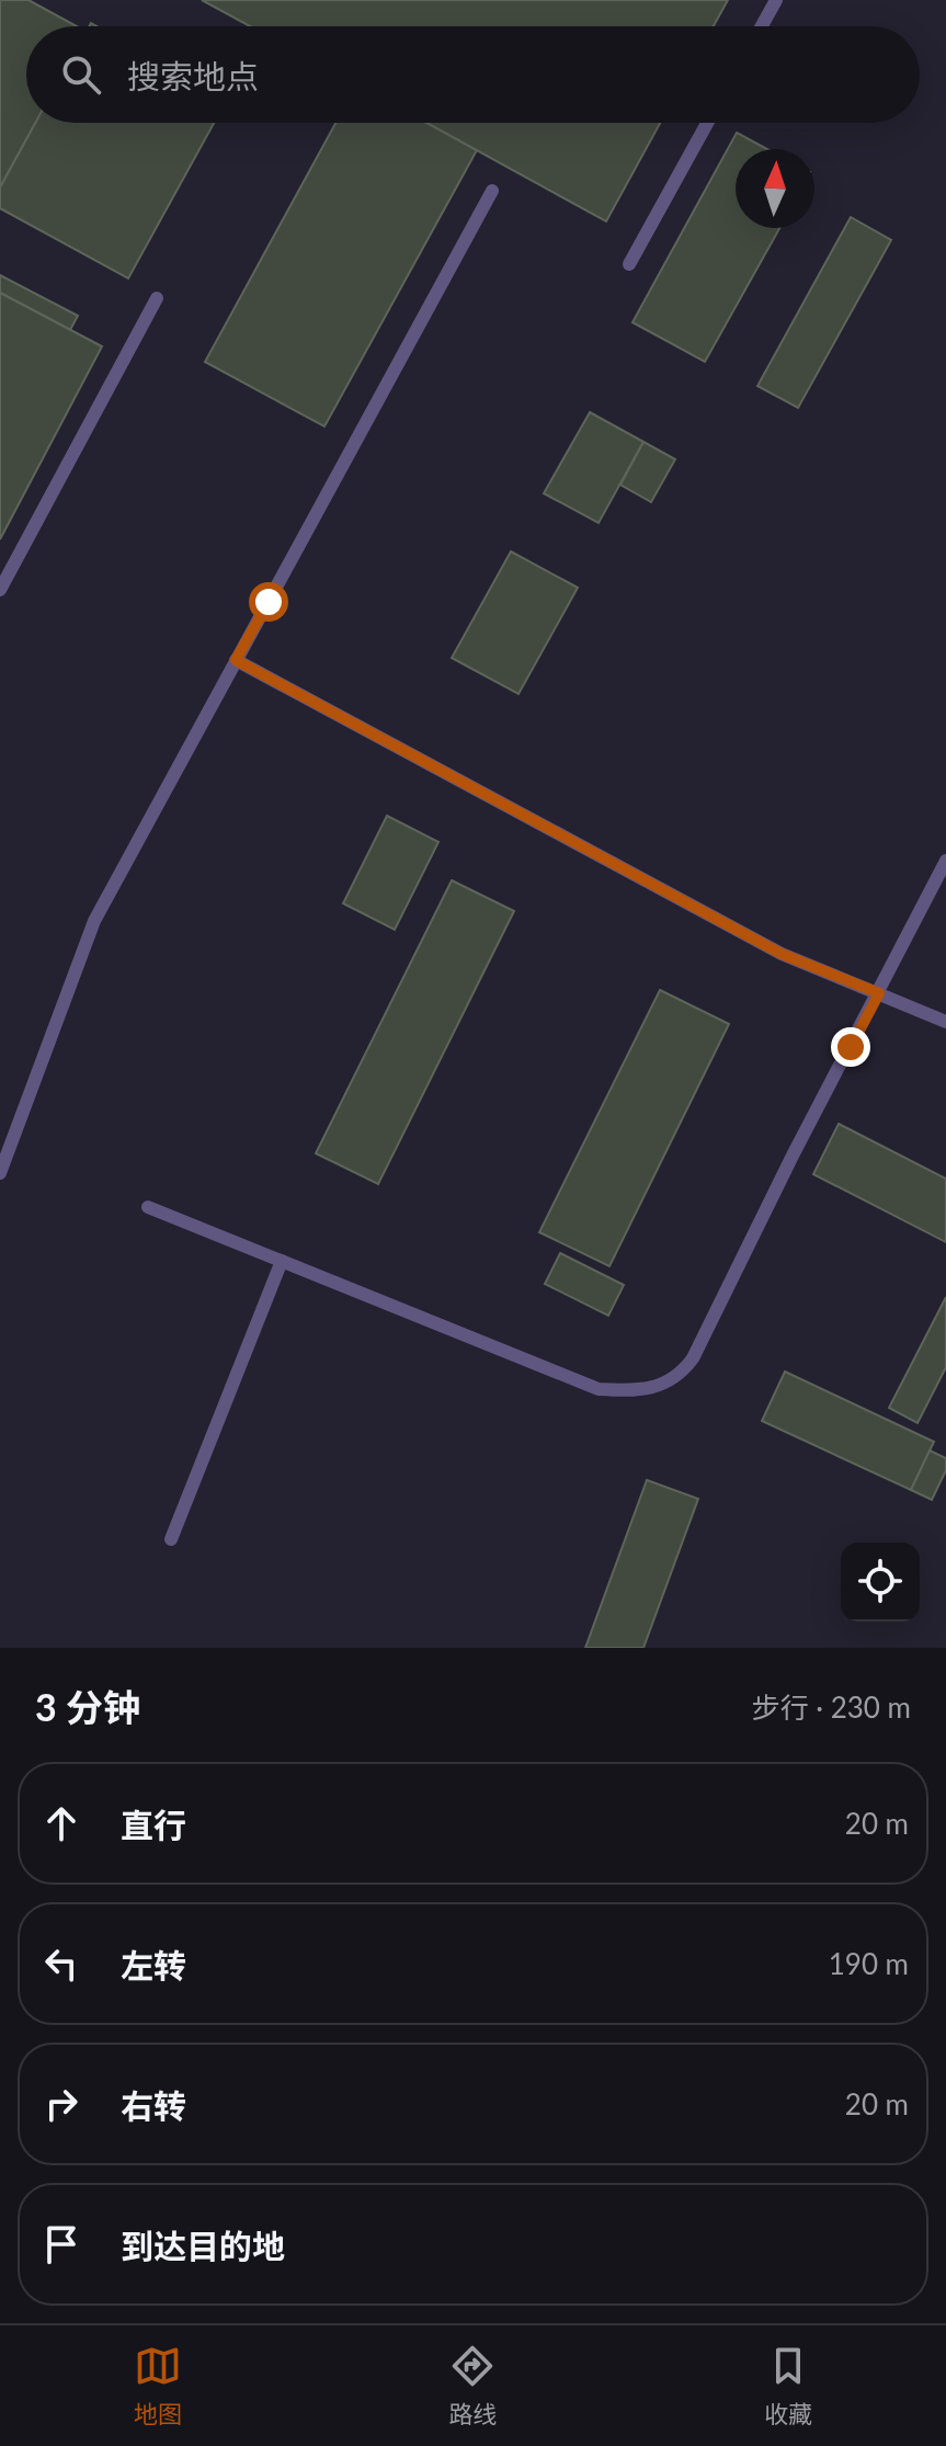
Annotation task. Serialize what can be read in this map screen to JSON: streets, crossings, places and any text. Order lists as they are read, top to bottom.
{
  "north": "top",
  "page": {
    "search": "搜索地点",
    "heading": ["3 分钟", "步行 · 230 m"],
    "list": [
      ["直行", "20 m"],
      ["左转", "190 m"],
      ["右转", "20 m"],
      "到达目的地"
    ],
    "nav": ["地图", "路线", "收藏"]
  }
}
